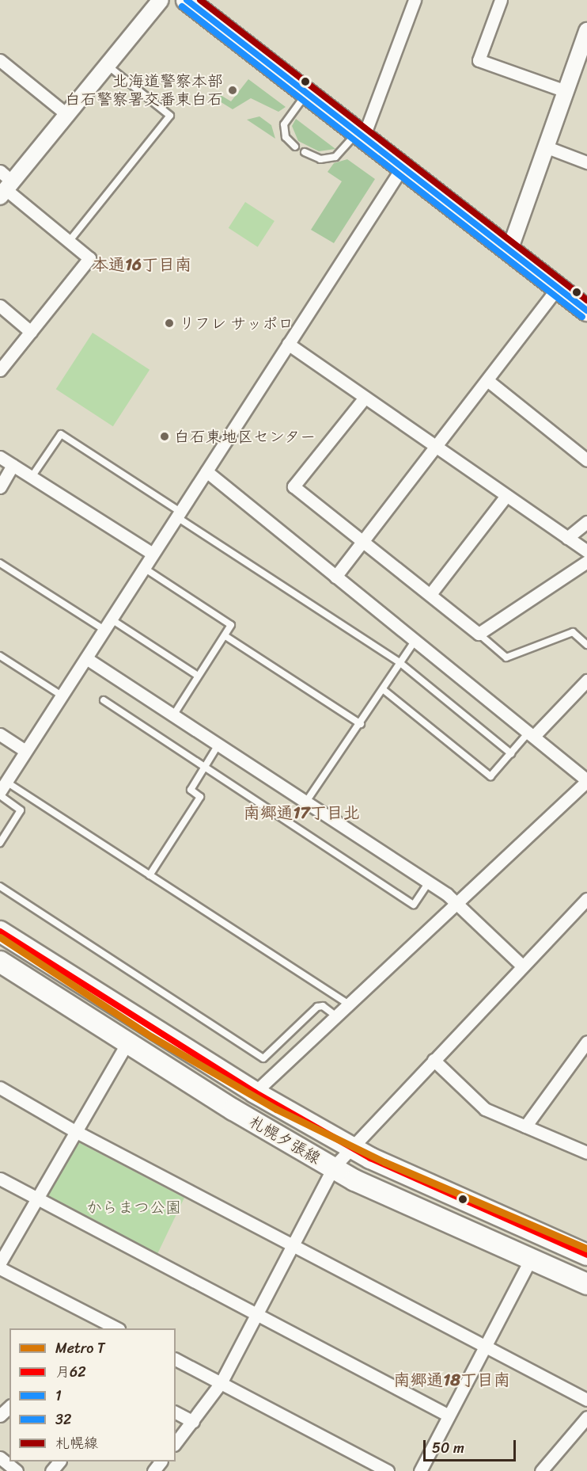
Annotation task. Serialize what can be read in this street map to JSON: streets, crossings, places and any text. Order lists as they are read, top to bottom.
{
  "streets": {
    "main road": ["札幌夕張線"]
  },
  "districts": ["本通16丁目南", "南郷通17丁目北", "南郷通18丁目南"],
  "parks": ["からまつ公園"],
  "places": ["北海道警察本部 白石警察署交番東白石", "リフレ サッポロ", "白石東地区センター"],
  "lines": [
    "transit line 1",
    "transit line 札幌線",
    "transit line 32",
    "transit line 月62",
    "metro line T"
  ],
  "legend": [
    "Metro T",
    "月62",
    "1",
    "32",
    "札幌線"
  ],
  "scale_bar": "50 m"
}
